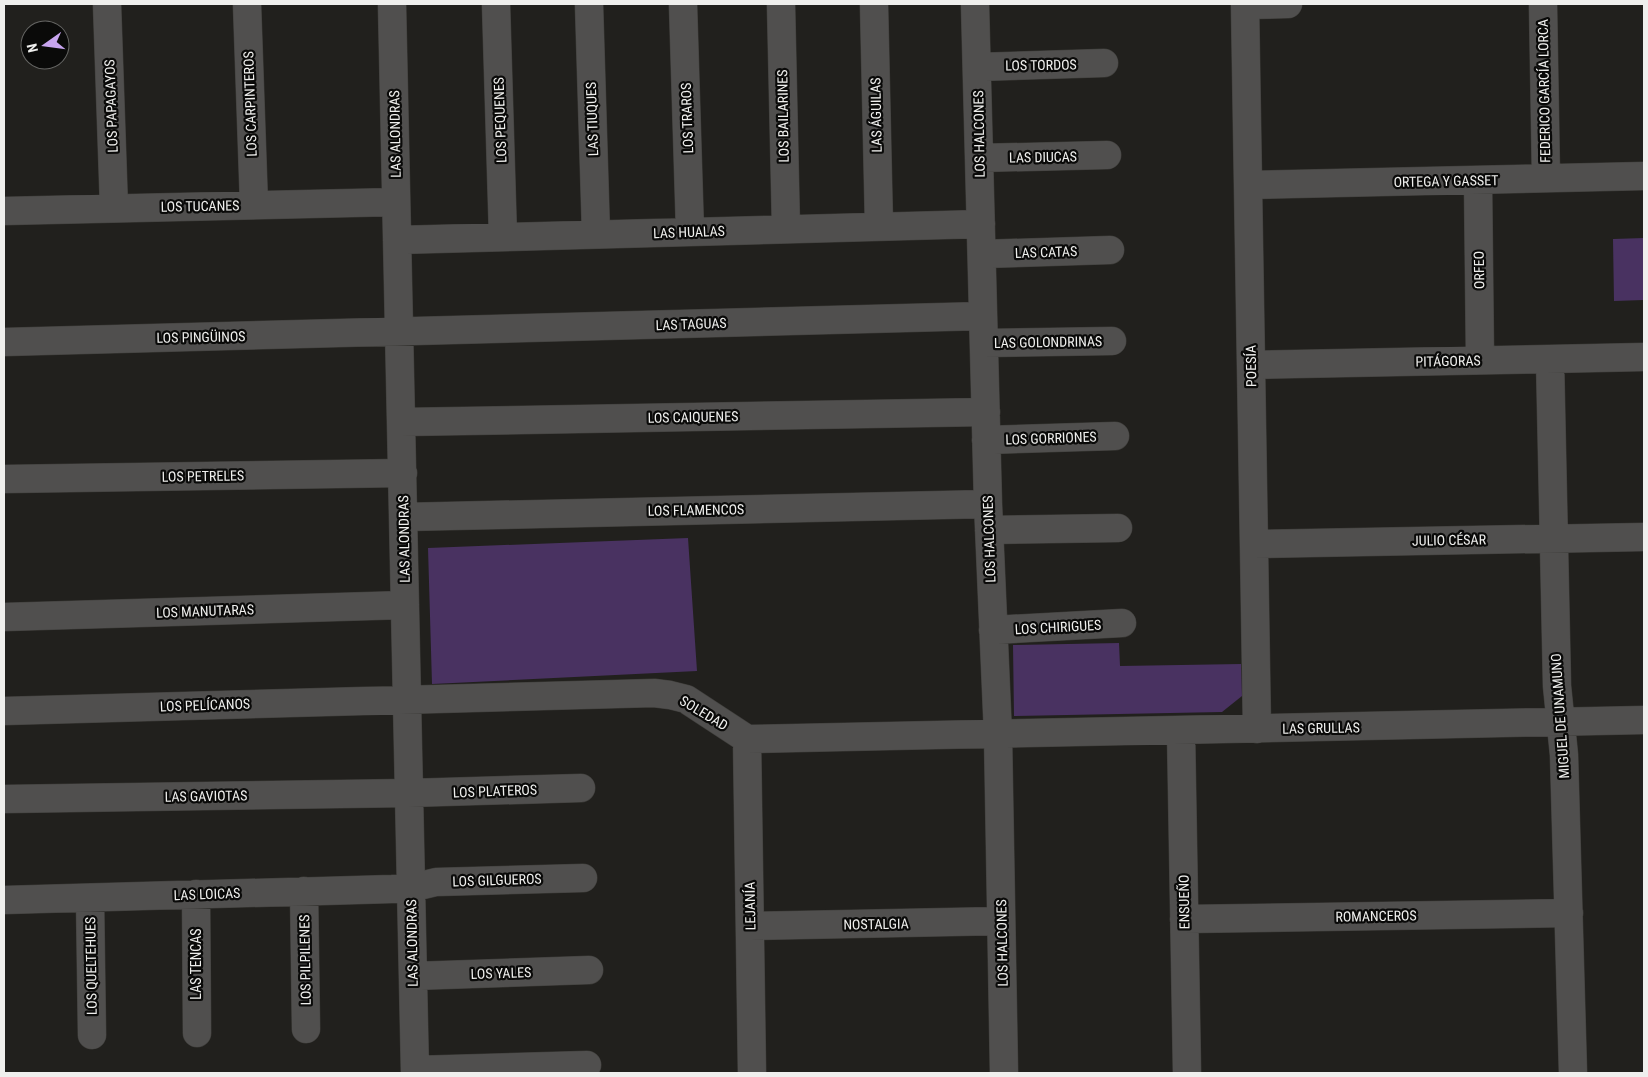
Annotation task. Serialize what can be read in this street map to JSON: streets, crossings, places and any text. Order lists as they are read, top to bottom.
{
  "streets": {
    "street": [
      "LOS TORDOS",
      "FEDERICO GARCÍA LORCA",
      "LOS CARPINTEROS",
      "LOS PAPAGAYOS",
      "LAS ÁGUILAS",
      "LOS BAILARINES",
      "LOS TRAROS",
      "LAS TIUQUES",
      "LOS PEQUENES",
      "LAS ALONDRAS",
      "LOS HALCONES",
      "LAS DIUCAS",
      "ORTEGA Y GASSET",
      "LOS TUCANES",
      "LAS HUALAS",
      "LAS CATAS",
      "ORFEO",
      "LAS TAGUAS",
      "LOS PINGÜINOS",
      "LAS GOLONDRINAS",
      "PITÁGORAS",
      "POESÍA",
      "LOS CAIQUENES",
      "LOS GORRIONES",
      "LOS PETRELES",
      "LOS FLAMENCOS",
      "JULIO CÉSAR",
      "LOS MANUTARAS",
      "LOS CHIRIGUES",
      "LOS PELÍCANOS",
      "SOLEDAD",
      "MIGUEL DE UNAMUNO",
      "LAS GRULLAS",
      "LOS PLATEROS",
      "LAS GAVIOTAS",
      "LOS GILGUEROS",
      "LAS LOICAS",
      "ENSUEÑO",
      "LEJANÍA",
      "ROMANCEROS",
      "NOSTALGIA",
      "LOS PILPILENES",
      "LAS TENCAS",
      "LOS QUELTEHUES",
      "LOS YALES"
    ]
  },
  "crossings": [
    ["LOS TORDOS", "LOS HALCONES"],
    ["FEDERICO GARCÍA LORCA", "ORTEGA Y GASSET"],
    ["LOS CARPINTEROS", "LOS TUCANES"],
    ["LOS PAPAGAYOS", "LOS TUCANES"],
    ["LAS ÁGUILAS", "LAS HUALAS"],
    ["LOS BAILARINES", "LAS HUALAS"],
    ["LOS TRAROS", "LAS HUALAS"],
    ["LAS TIUQUES", "LAS HUALAS"],
    ["LOS PEQUENES", "LAS HUALAS"],
    ["LAS ALONDRAS", "LOS TUCANES"],
    ["LAS ALONDRAS", "LAS HUALAS"],
    ["LAS ALONDRAS", "LAS TAGUAS"],
    ["LAS ALONDRAS", "LOS PINGÜINOS"],
    ["LAS ALONDRAS", "LOS CAIQUENES"],
    ["LAS ALONDRAS", "LOS PETRELES"],
    ["LAS ALONDRAS", "LOS FLAMENCOS"],
    ["LAS ALONDRAS", "LOS MANUTARAS"],
    ["LAS ALONDRAS", "LOS PELÍCANOS"],
    ["LAS ALONDRAS", "SOLEDAD"],
    ["LAS ALONDRAS", "LOS PLATEROS"],
    ["LAS ALONDRAS", "LAS GAVIOTAS"],
    ["LAS ALONDRAS", "LOS GILGUEROS"],
    ["LAS ALONDRAS", "LAS LOICAS"],
    ["LAS ALONDRAS", "LOS YALES"],
    ["LOS HALCONES", "LAS DIUCAS"],
    ["LOS HALCONES", "LAS HUALAS"],
    ["LOS HALCONES", "LAS CATAS"],
    ["LOS HALCONES", "LAS TAGUAS"],
    ["LOS HALCONES", "LAS GOLONDRINAS"],
    ["LOS HALCONES", "LOS CAIQUENES"],
    ["LOS HALCONES", "LOS GORRIONES"],
    ["LOS HALCONES", "LOS FLAMENCOS"],
    ["LOS HALCONES", "LOS CHIRIGUES"],
    ["LOS HALCONES", "LAS GRULLAS"],
    ["LOS HALCONES", "NOSTALGIA"],
    ["ORTEGA Y GASSET", "ORFEO"],
    ["ORTEGA Y GASSET", "POESÍA"],
    ["ORFEO", "PITÁGORAS"],
    ["LAS TAGUAS", "LOS PINGÜINOS"],
    ["LAS TAGUAS", "LAS GOLONDRINAS"],
    ["PITÁGORAS", "POESÍA"],
    ["PITÁGORAS", "MIGUEL DE UNAMUNO"],
    ["POESÍA", "JULIO CÉSAR"],
    ["POESÍA", "LAS GRULLAS"],
    ["JULIO CÉSAR", "MIGUEL DE UNAMUNO"],
    ["LOS PELÍCANOS", "SOLEDAD"],
    ["SOLEDAD", "LEJANÍA"],
    ["MIGUEL DE UNAMUNO", "LAS GRULLAS"],
    ["MIGUEL DE UNAMUNO", "ROMANCEROS"],
    ["LAS GRULLAS", "ENSUEÑO"],
    ["LOS PLATEROS", "LAS GAVIOTAS"],
    ["LOS GILGUEROS", "LAS LOICAS"],
    ["LAS LOICAS", "LOS PILPILENES"],
    ["LAS LOICAS", "LAS TENCAS"],
    ["LAS LOICAS", "LOS QUELTEHUES"],
    ["ENSUEÑO", "ROMANCEROS"],
    ["LEJANÍA", "NOSTALGIA"]
  ],
  "north": "left"
}
